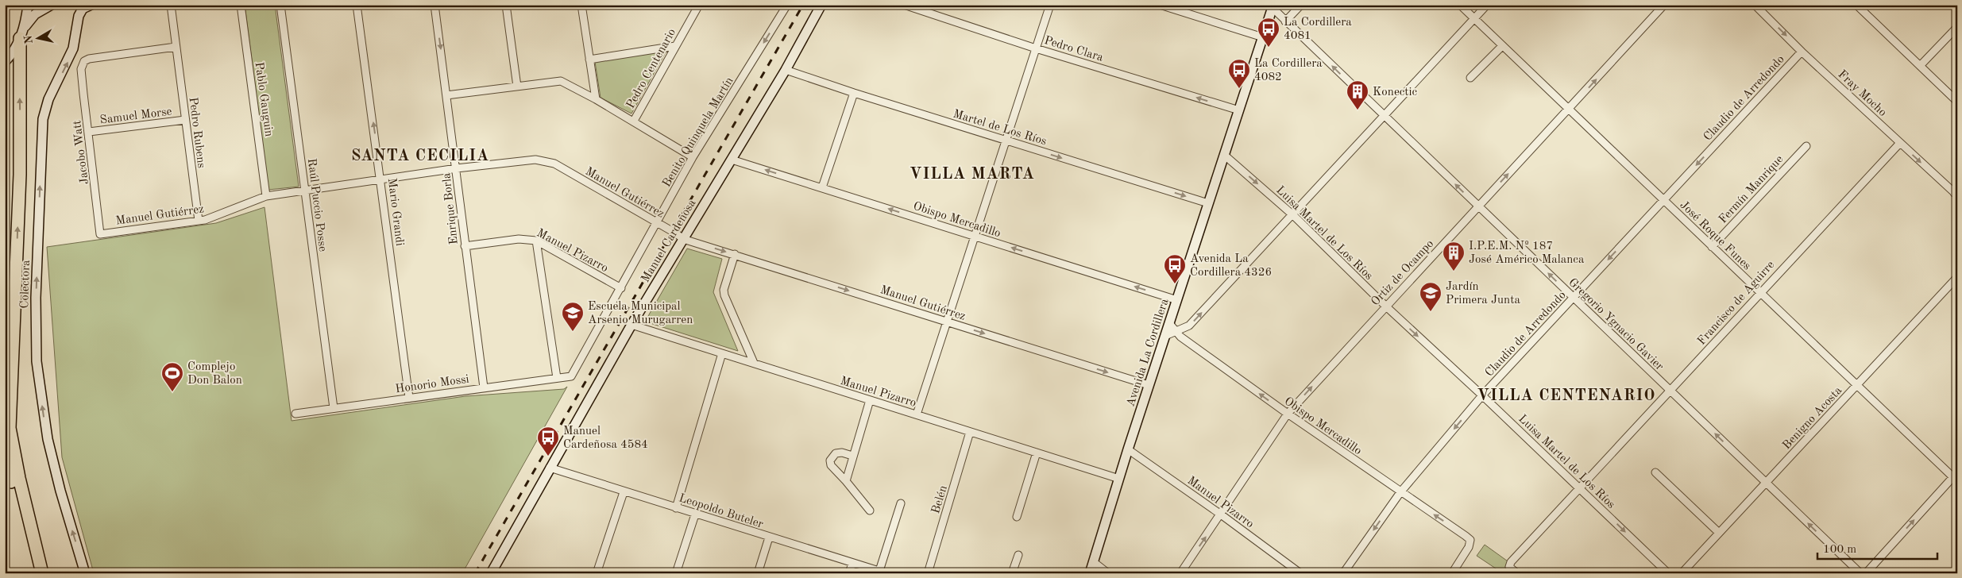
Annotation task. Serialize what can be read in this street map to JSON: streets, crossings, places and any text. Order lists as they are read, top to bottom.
{
  "streets": {
    "main road": ["Manuel Cardeñosa", "Colectora", "Avenida La Cordillera"],
    "street": [
      "Pedro Clara",
      "Pedro Centenario",
      "Fray Mocho",
      "Claudio de Arredondo",
      "Pablo Gauguin",
      "Samuel Morse",
      "Martel de Los Ríos",
      "Benito Quinquela Martín",
      "Pedro Rubens",
      "Jacobo Watt",
      "Fermín Manrique",
      "Manuel Gutiérrez",
      "Raúl Puccio Posse",
      "Enrique Borla",
      "Mario Grandi",
      "Obispo Mercadillo",
      "Luisa Martel de Los Ríos",
      "José Roque Funes",
      "Manuel Pizarro",
      "Ortiz de Ocampo",
      "Francisco de Aguirre",
      "Gregorio Ygnacio Gavier",
      "Honorio Mossi",
      "Benigno Acosta",
      "Belén",
      "Leopoldo Buteler"
    ]
  },
  "crossings": [
    ["Pedro Clara", "Avenida La Cordillera"],
    ["Fray Mocho", "Claudio de Arredondo"],
    ["Fray Mocho", "Francisco de Aguirre"],
    ["Claudio de Arredondo", "Obispo Mercadillo"],
    ["Claudio de Arredondo", "Luisa Martel de Los Ríos"],
    ["Claudio de Arredondo", "José Roque Funes"],
    ["Claudio de Arredondo", "Gregorio Ygnacio Gavier"],
    ["Pablo Gauguin", "Manuel Gutiérrez"],
    ["Samuel Morse", "Pedro Rubens"],
    ["Samuel Morse", "Jacobo Watt"],
    ["Martel de Los Ríos", "Manuel Cardeñosa"],
    ["Martel de Los Ríos", "Avenida La Cordillera"],
    ["Benito Quinquela Martín", "Manuel Gutiérrez"],
    ["Benito Quinquela Martín", "Manuel Pizarro"],
    ["Benito Quinquela Martín", "Honorio Mossi"],
    ["Pedro Rubens", "Jacobo Watt"],
    ["Pedro Rubens", "Manuel Gutiérrez"],
    ["Jacobo Watt", "Manuel Gutiérrez"],
    ["Fermín Manrique", "José Roque Funes"],
    ["Manuel Gutiérrez", "Raúl Puccio Posse"],
    ["Manuel Gutiérrez", "Enrique Borla"],
    ["Manuel Gutiérrez", "Mario Grandi"],
    ["Manuel Gutiérrez", "Manuel Cardeñosa"],
    ["Manuel Gutiérrez", "Avenida La Cordillera"],
    ["Raúl Puccio Posse", "Honorio Mossi"],
    ["Enrique Borla", "Manuel Pizarro"],
    ["Enrique Borla", "Honorio Mossi"],
    ["Mario Grandi", "Honorio Mossi"],
    ["Obispo Mercadillo", "Manuel Cardeñosa"],
    ["Obispo Mercadillo", "Ortiz de Ocampo"],
    ["Obispo Mercadillo", "Avenida La Cordillera"],
    ["Luisa Martel de Los Ríos", "Ortiz de Ocampo"],
    ["Luisa Martel de Los Ríos", "Francisco de Aguirre"],
    ["Luisa Martel de Los Ríos", "Avenida La Cordillera"],
    ["José Roque Funes", "Ortiz de Ocampo"],
    ["José Roque Funes", "Francisco de Aguirre"],
    ["José Roque Funes", "Benigno Acosta"],
    ["Manuel Cardeñosa", "Manuel Pizarro"],
    ["Manuel Cardeñosa", "Leopoldo Buteler"],
    ["Manuel Pizarro", "Ortiz de Ocampo"],
    ["Manuel Pizarro", "Avenida La Cordillera"],
    ["Manuel Pizarro", "Belén"],
    ["Ortiz de Ocampo", "Gregorio Ygnacio Gavier"],
    ["Francisco de Aguirre", "Gregorio Ygnacio Gavier"],
    ["Gregorio Ygnacio Gavier", "Avenida La Cordillera"],
    ["Gregorio Ygnacio Gavier", "Benigno Acosta"]
  ],
  "one_way": [
    "Pedro Clara",
    "Fray Mocho",
    "Claudio de Arredondo",
    "Martel de Los Ríos",
    "Benito Quinquela Martín",
    "Manuel Gutiérrez",
    "Mario Grandi",
    "Obispo Mercadillo",
    "Luisa Martel de Los Ríos",
    "Ortiz de Ocampo",
    "Colectora",
    "Gregorio Ygnacio Gavier"
  ],
  "districts": ["SANTA CECILIA", "VILLA MARTA", "VILLA CENTENARIO"],
  "places": {
    "bus stop": [
      "La Cordillera 4081",
      "La Cordillera 4082",
      "Avenida La Cordillera 4326",
      "Manuel Cardeñosa 4584"
    ],
    "building": ["Konectic", "I.P.E.M. Nº 187 José Américo Malanca"],
    "school or university": ["Jardín Primera Junta", "Escuela Municipal Arsenio Murugarren"],
    "sports": ["Complejo Don Balon"]
  },
  "scale_bar": "100 m",
  "north": "left"
}
